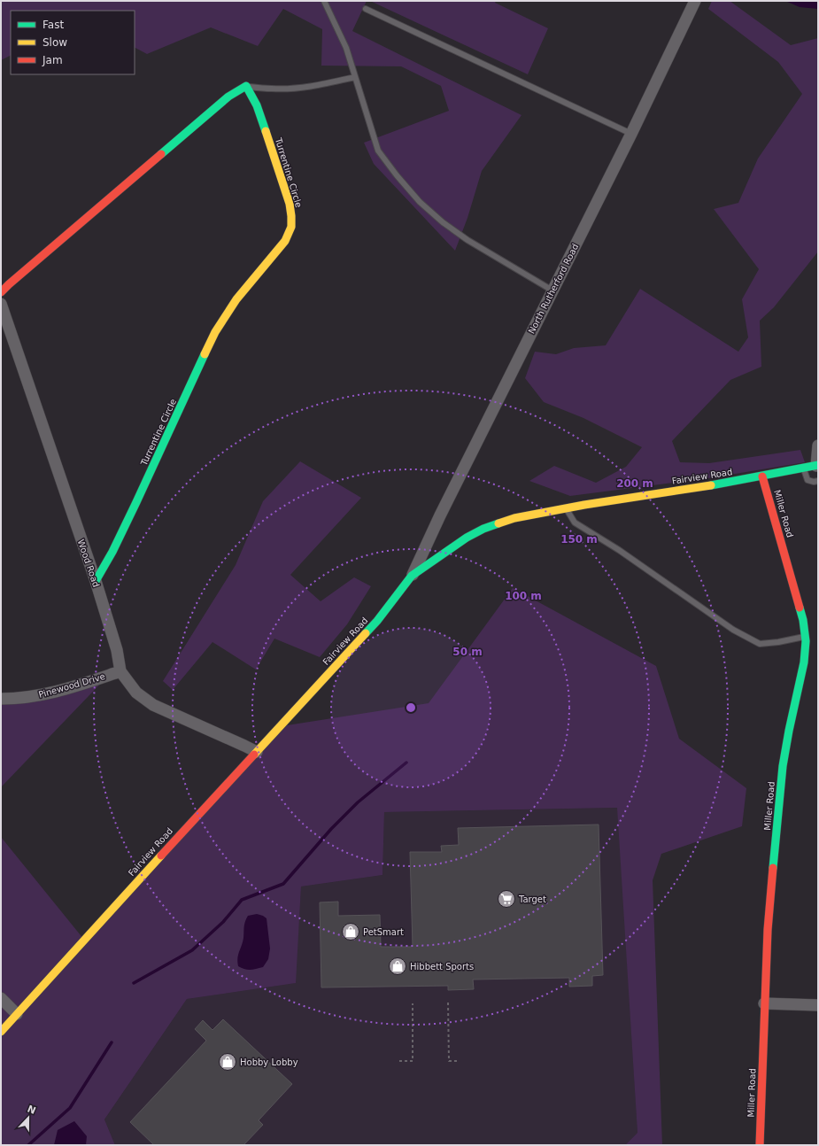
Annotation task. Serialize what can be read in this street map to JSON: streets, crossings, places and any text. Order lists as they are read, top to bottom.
{
  "streets": {
    "street": [
      "Turrentine Circle",
      "North Rutherford Road",
      "Fairview Road",
      "Miller Road",
      "Wood Road",
      "Pinewood Drive"
    ]
  },
  "crossings": [
    ["Turrentine Circle", "Wood Road"],
    ["North Rutherford Road", "Fairview Road"],
    ["Fairview Road", "Miller Road"],
    ["Fairview Road", "Wood Road"],
    ["Wood Road", "Pinewood Drive"]
  ],
  "places": {
    "supermarket": ["Target"],
    "shop": ["PetSmart", "Hibbett Sports", "Hobby Lobby"]
  },
  "legend": ["Fast", "Slow", "Jam"],
  "north": "top",
  "rings": [
    "200 m",
    "150 m",
    "100 m",
    "50 m"
  ]
}
